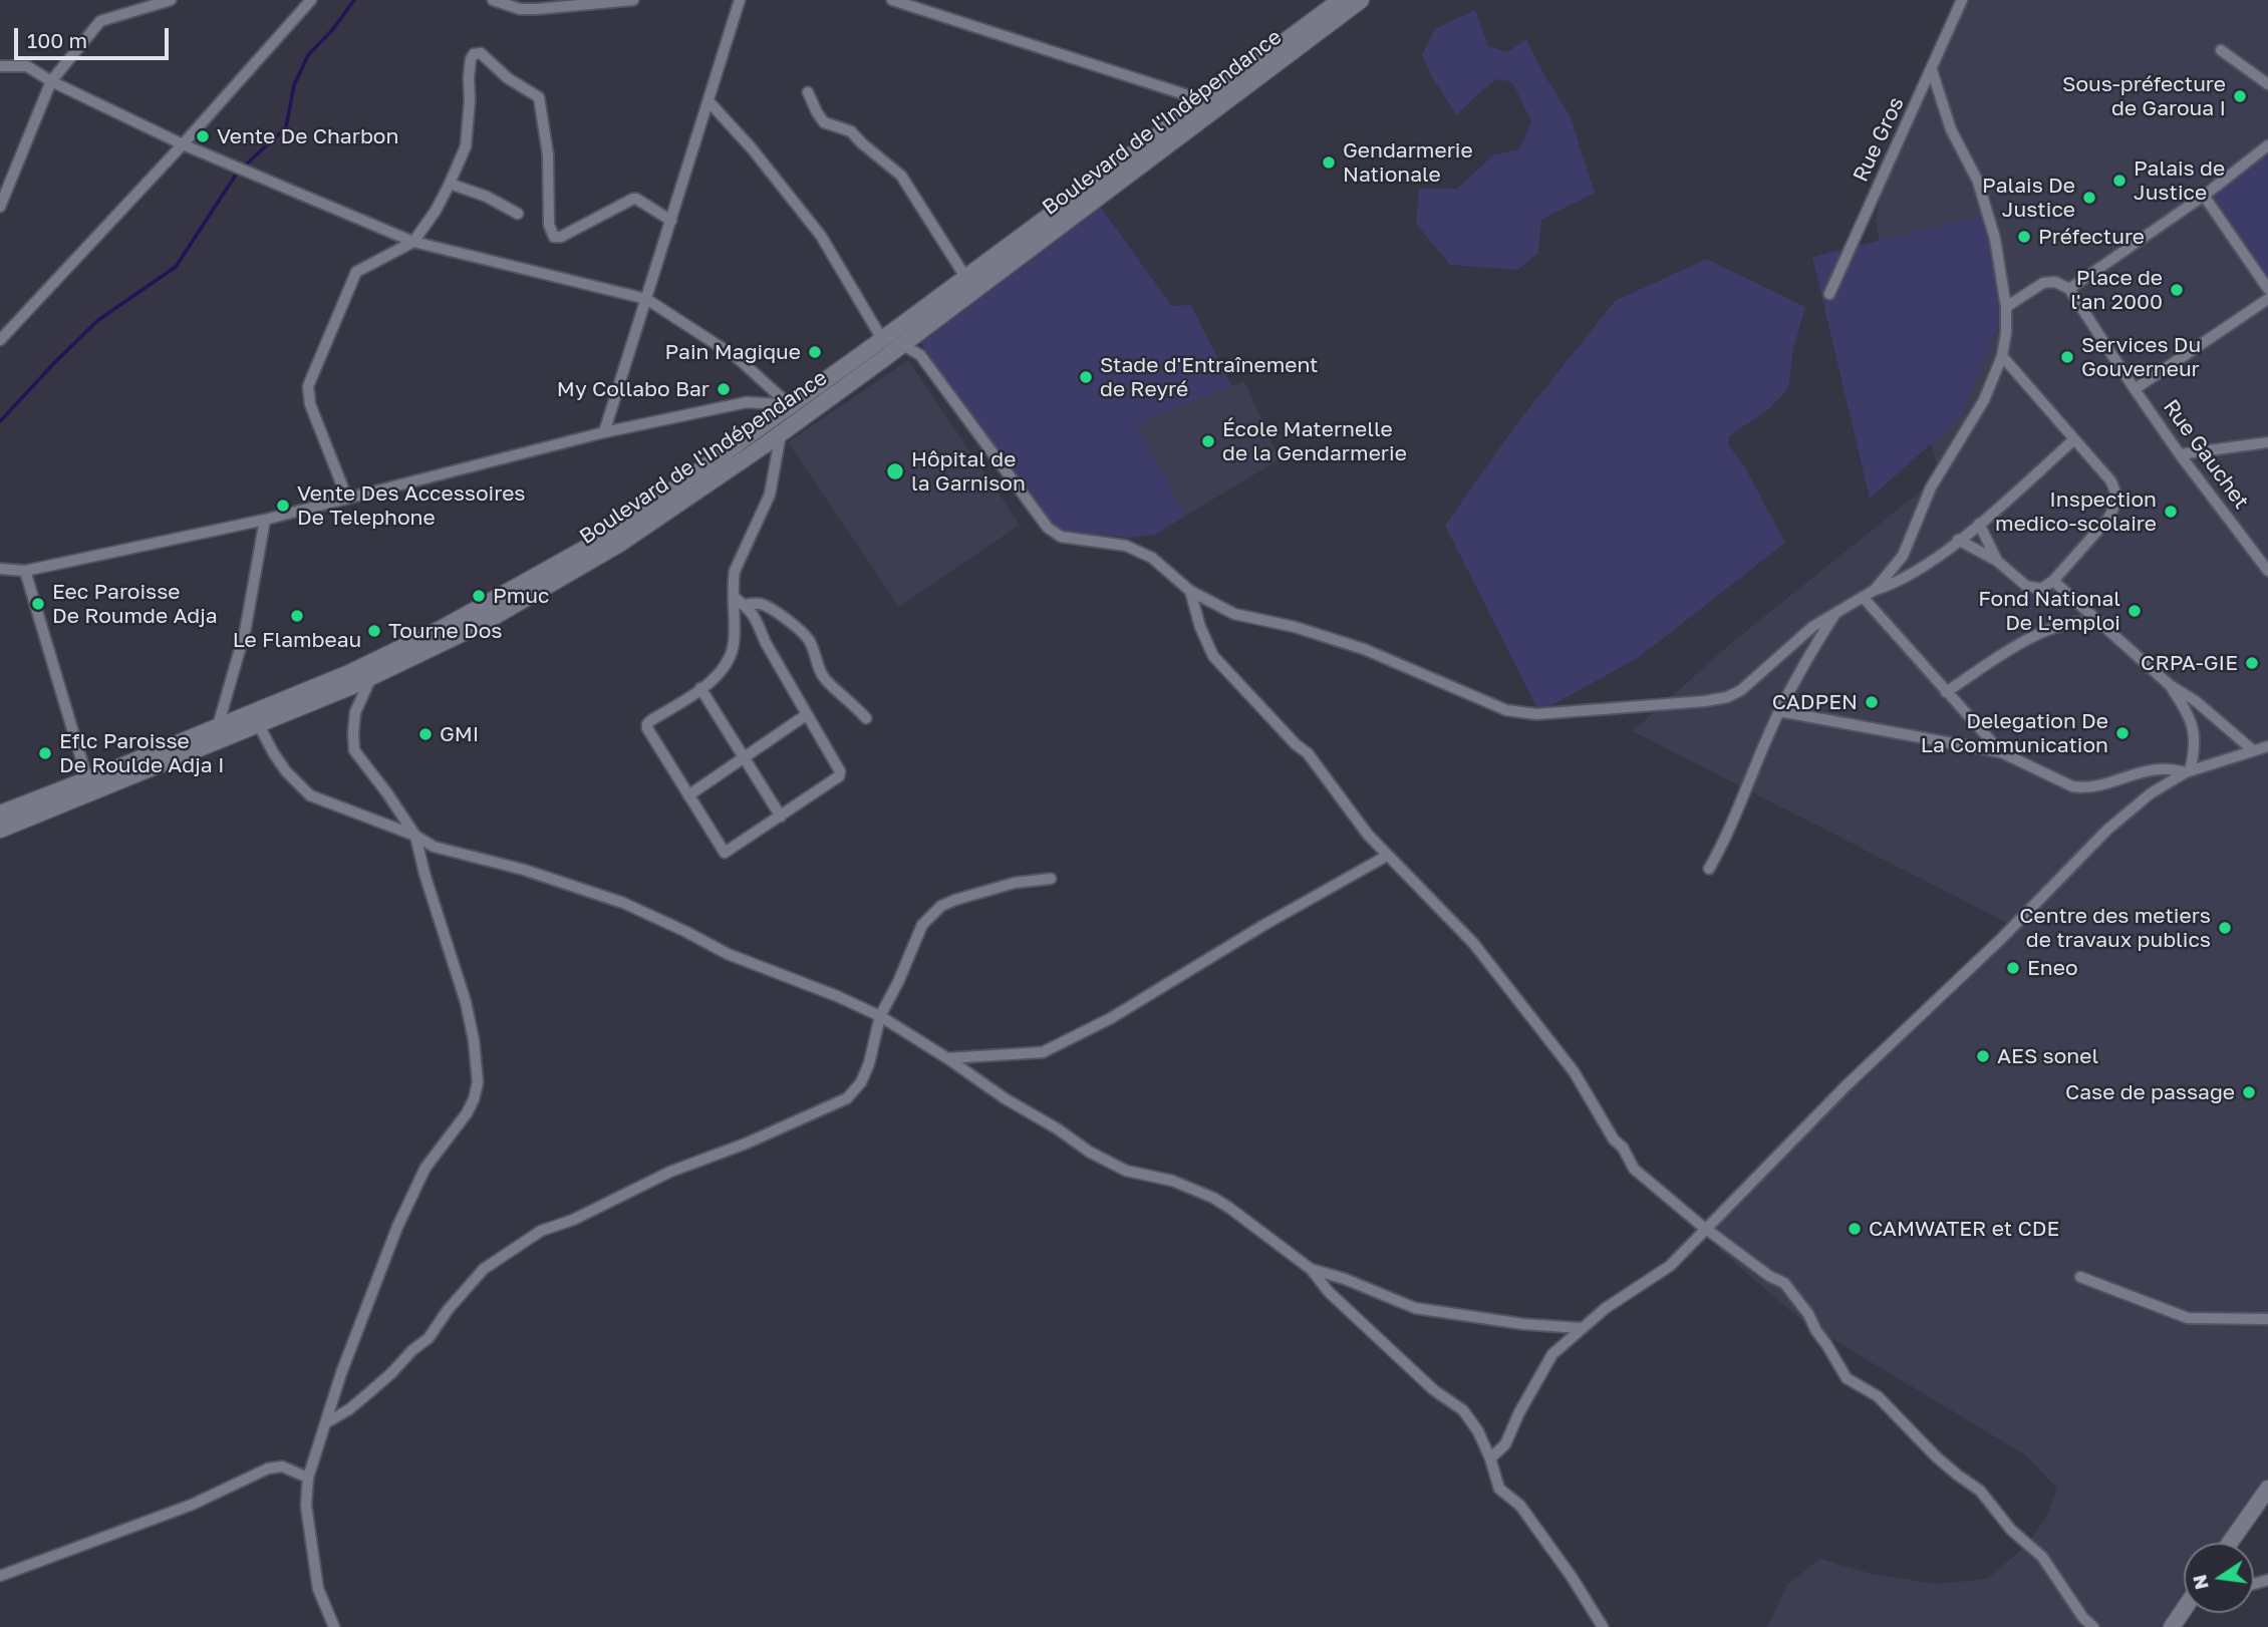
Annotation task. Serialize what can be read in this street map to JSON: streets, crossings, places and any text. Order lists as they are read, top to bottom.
{
  "streets": {
    "main road": ["Boulevard de l'Indépendance"],
    "street": ["Rue Gros", "Rue Gauchet"]
  },
  "places": [
    "Sous-préfecture de Garoua I",
    "Vente De Charbon",
    "Gendarmerie Nationale",
    "Palais de Justice",
    "Palais De Justice",
    "Préfecture",
    "Place de l'an 2000",
    "Pain Magique",
    "Services Du Gouverneur",
    "Stade d'Entraînement de Reyré",
    "My Collabo Bar",
    "École Maternelle de la Gendarmerie",
    "Hôpital de la Garnison",
    "Vente Des Accessoires De Telephone",
    "Inspection medico-scolaire",
    "Pmuc",
    "Eec Paroisse De Roumde Adja",
    "Fond National De L'emploi",
    "Le Flambeau",
    "Tourne Dos",
    "CRPA-GIE",
    "CADPEN",
    "Delegation De La Communication",
    "GMI",
    "Eflc Paroisse De Roulde Adja I",
    "Centre des metiers de travaux publics",
    "Eneo",
    "AES sonel",
    "Case de passage",
    "CAMWATER et CDE"
  ],
  "scale_bar": "100 m",
  "north": "left"
}
